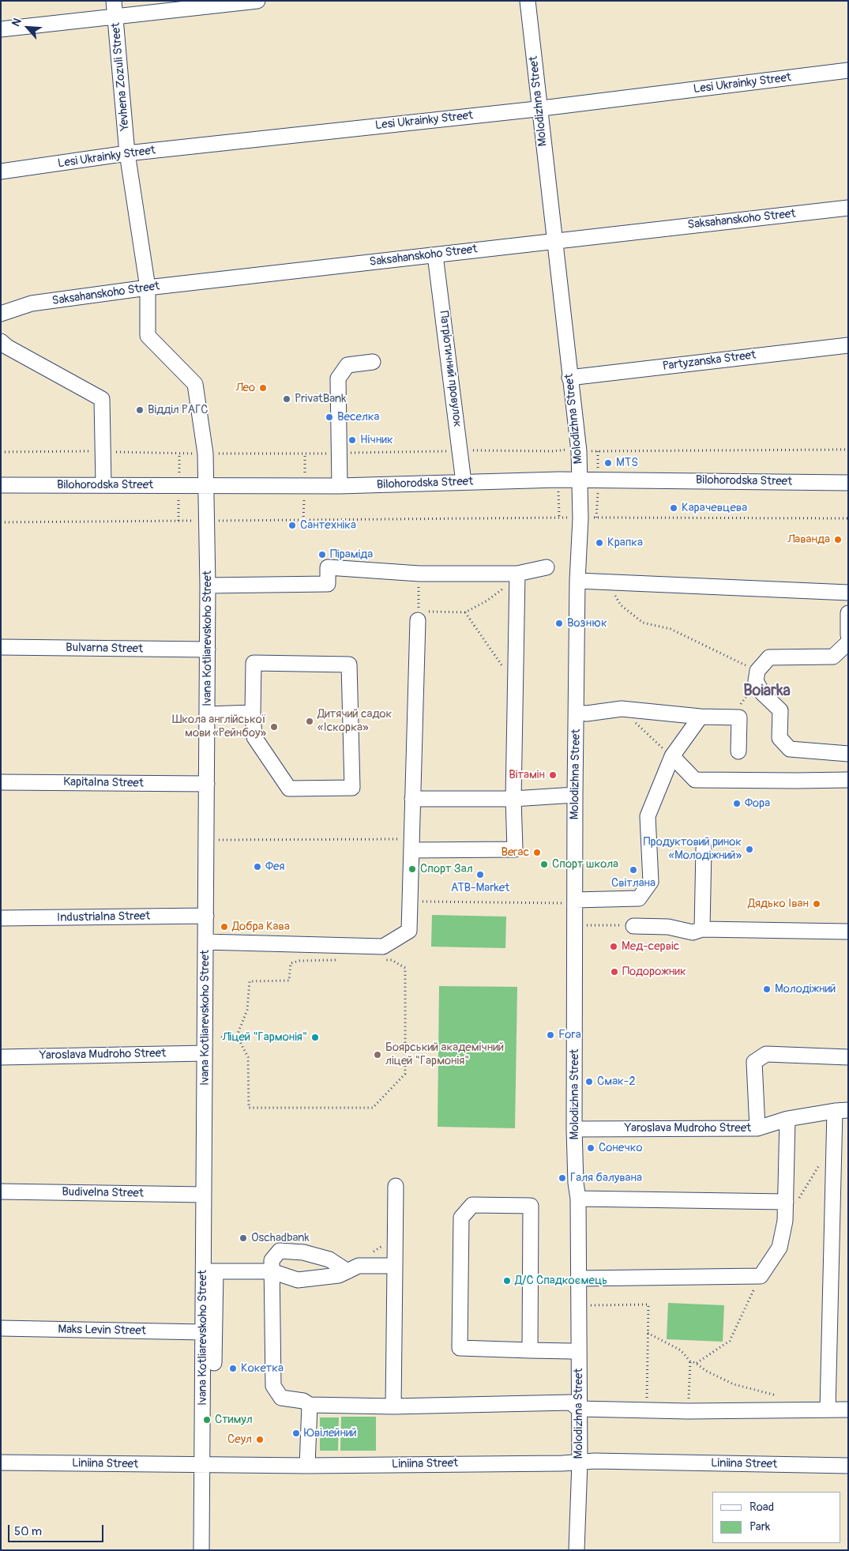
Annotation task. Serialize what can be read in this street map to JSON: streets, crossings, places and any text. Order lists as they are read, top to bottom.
{
  "streets": {
    "street": [
      "Yevhena Zozuli Street",
      "Lesi Ukrainky Street",
      "Molodizhna Street",
      "Saksahanskoho Street",
      "Partyzanska Street",
      "Патріотичний провулок",
      "Bilohorodska Street",
      "Ivana Kotliarevskoho Street",
      "Bulvarna Street",
      "Kapitalna Street",
      "Industrialna Street",
      "Yaroslava Mudroho Street",
      "Budivelna Street",
      "Maks Levin Street",
      "Liniina Street"
    ]
  },
  "crossings": [
    ["Yevhena Zozuli Street", "Lesi Ukrainky Street"],
    ["Yevhena Zozuli Street", "Saksahanskoho Street"],
    ["Yevhena Zozuli Street", "Bilohorodska Street"],
    ["Yevhena Zozuli Street", "Ivana Kotliarevskoho Street"],
    ["Lesi Ukrainky Street", "Molodizhna Street"],
    ["Molodizhna Street", "Saksahanskoho Street"],
    ["Molodizhna Street", "Partyzanska Street"],
    ["Molodizhna Street", "Bilohorodska Street"],
    ["Molodizhna Street", "Yaroslava Mudroho Street"],
    ["Molodizhna Street", "Liniina Street"],
    ["Saksahanskoho Street", "Патріотичний провулок"],
    ["Патріотичний провулок", "Bilohorodska Street"],
    ["Bilohorodska Street", "Ivana Kotliarevskoho Street"],
    ["Ivana Kotliarevskoho Street", "Bulvarna Street"],
    ["Ivana Kotliarevskoho Street", "Kapitalna Street"],
    ["Ivana Kotliarevskoho Street", "Industrialna Street"],
    ["Ivana Kotliarevskoho Street", "Yaroslava Mudroho Street"],
    ["Ivana Kotliarevskoho Street", "Budivelna Street"],
    ["Ivana Kotliarevskoho Street", "Maks Levin Street"],
    ["Ivana Kotliarevskoho Street", "Liniina Street"]
  ],
  "districts": ["Boiarka"],
  "places": [
    "Лео",
    "PrivatBank",
    "Відділ РАГС",
    "Веселка",
    "Нічник",
    "MTS",
    "Карачевцева",
    "Сантехніка",
    "Лаванда",
    "Крапка",
    "Піраміда",
    "Вознюк",
    "Дитячий садок «Іскорка»",
    "Школа англійської мови «Рейнбоу»",
    "Вітамін",
    "Фора",
    "Продуктовий ринок «Молодіжний»",
    "Вегас",
    "Спорт школа",
    "Фея",
    "Спорт Зал",
    "Світлана",
    "ATB-Market",
    "Дядько Іван",
    "Добра Кава",
    "Мед-сервіс",
    "Подорожник",
    "Молодіжний",
    "Fora",
    "Ліцей \"Гармонія\"",
    "Боярський академічний ліцей \"Гармонія\"",
    "Смак-2",
    "Сонечко",
    "Галя балувана",
    "Oschadbank",
    "Д/С Спадкоємець",
    "Кокетка",
    "Стимул",
    "Ювілейний",
    "Сеул"
  ],
  "legend": ["Road", "Park"],
  "scale_bar": "50 m",
  "north": "top left"
}
